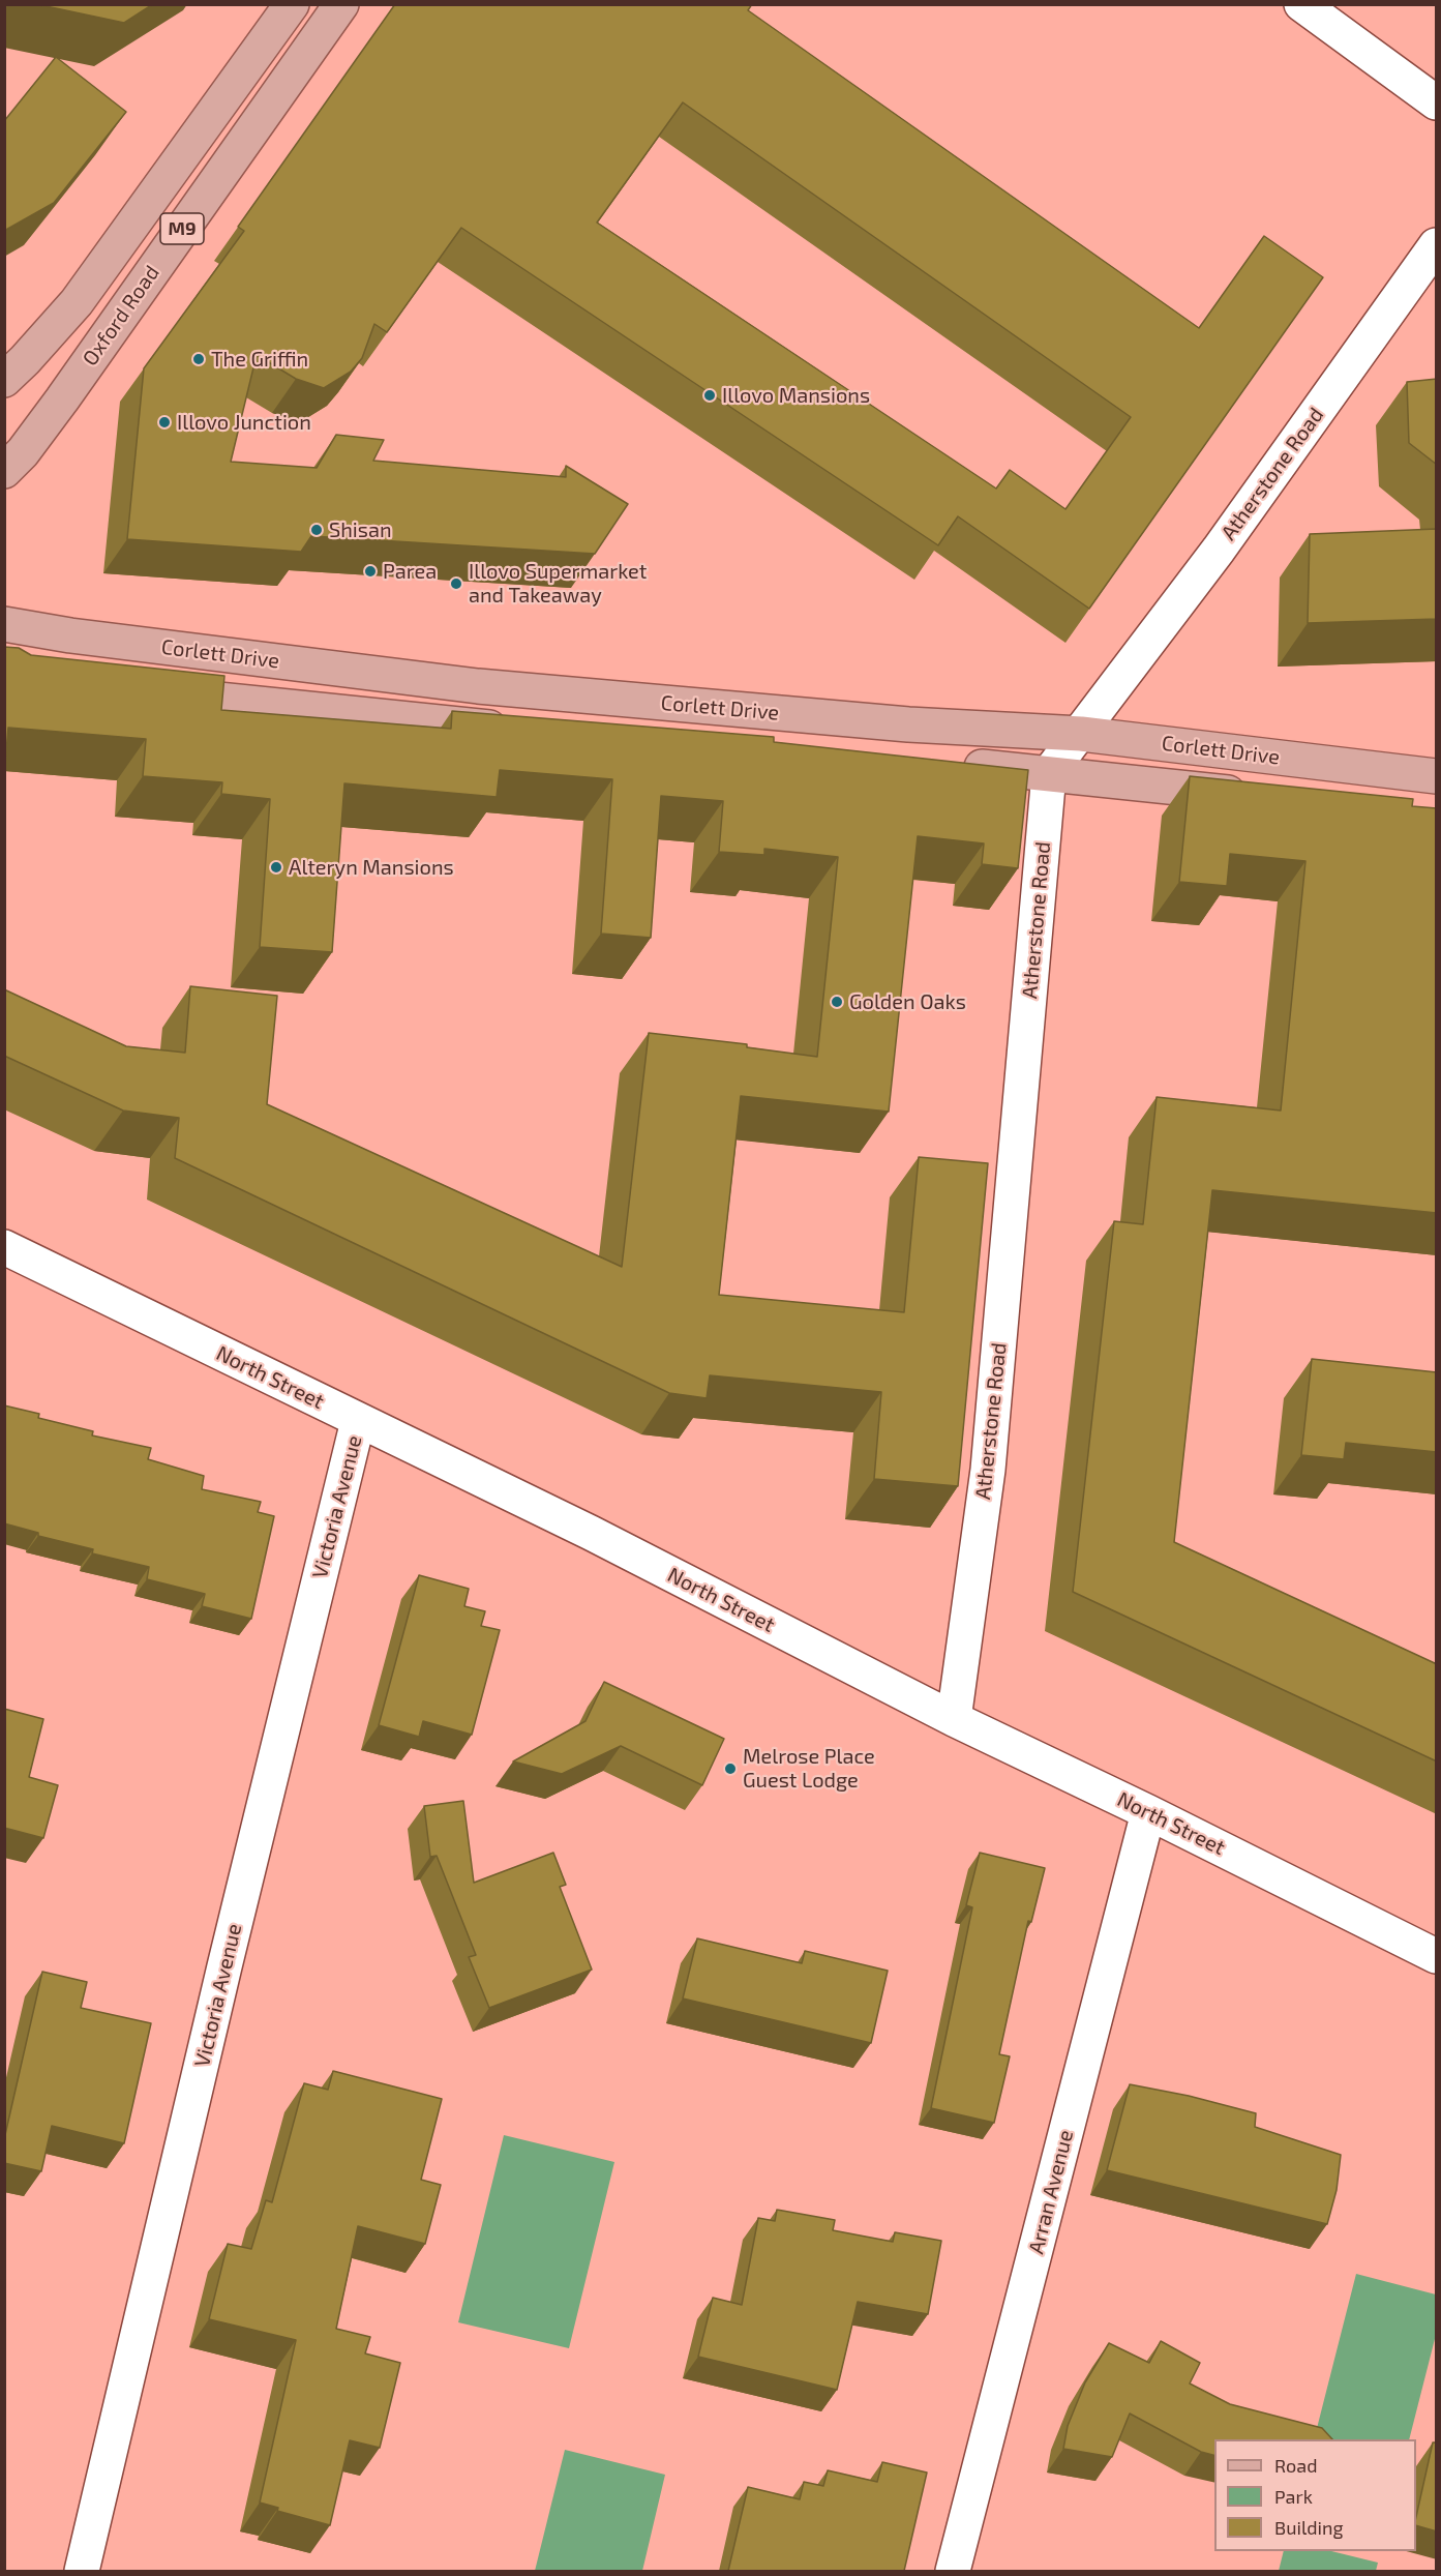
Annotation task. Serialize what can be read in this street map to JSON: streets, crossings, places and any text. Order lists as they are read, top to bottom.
{
  "streets": {
    "main road": ["M9", "Oxford Road", "Corlett Drive"],
    "street": [
      "Atherstone Road",
      "North Street",
      "Victoria Avenue",
      "Arran Avenue"
    ]
  },
  "crossings": [
    ["Atherstone Road", "Corlett Drive"],
    ["Atherstone Road", "North Street"],
    ["North Street", "Victoria Avenue"],
    ["North Street", "Arran Avenue"]
  ],
  "places": [
    "The Griffin",
    "Illovo Mansions",
    "Illovo Junction",
    "Shisan",
    "Parea",
    "Illovo Supermarket and Takeaway",
    "Alteryn Mansions",
    "Golden Oaks",
    "Melrose Place Guest Lodge"
  ],
  "legend": ["Road", "Park", "Building"]
}
